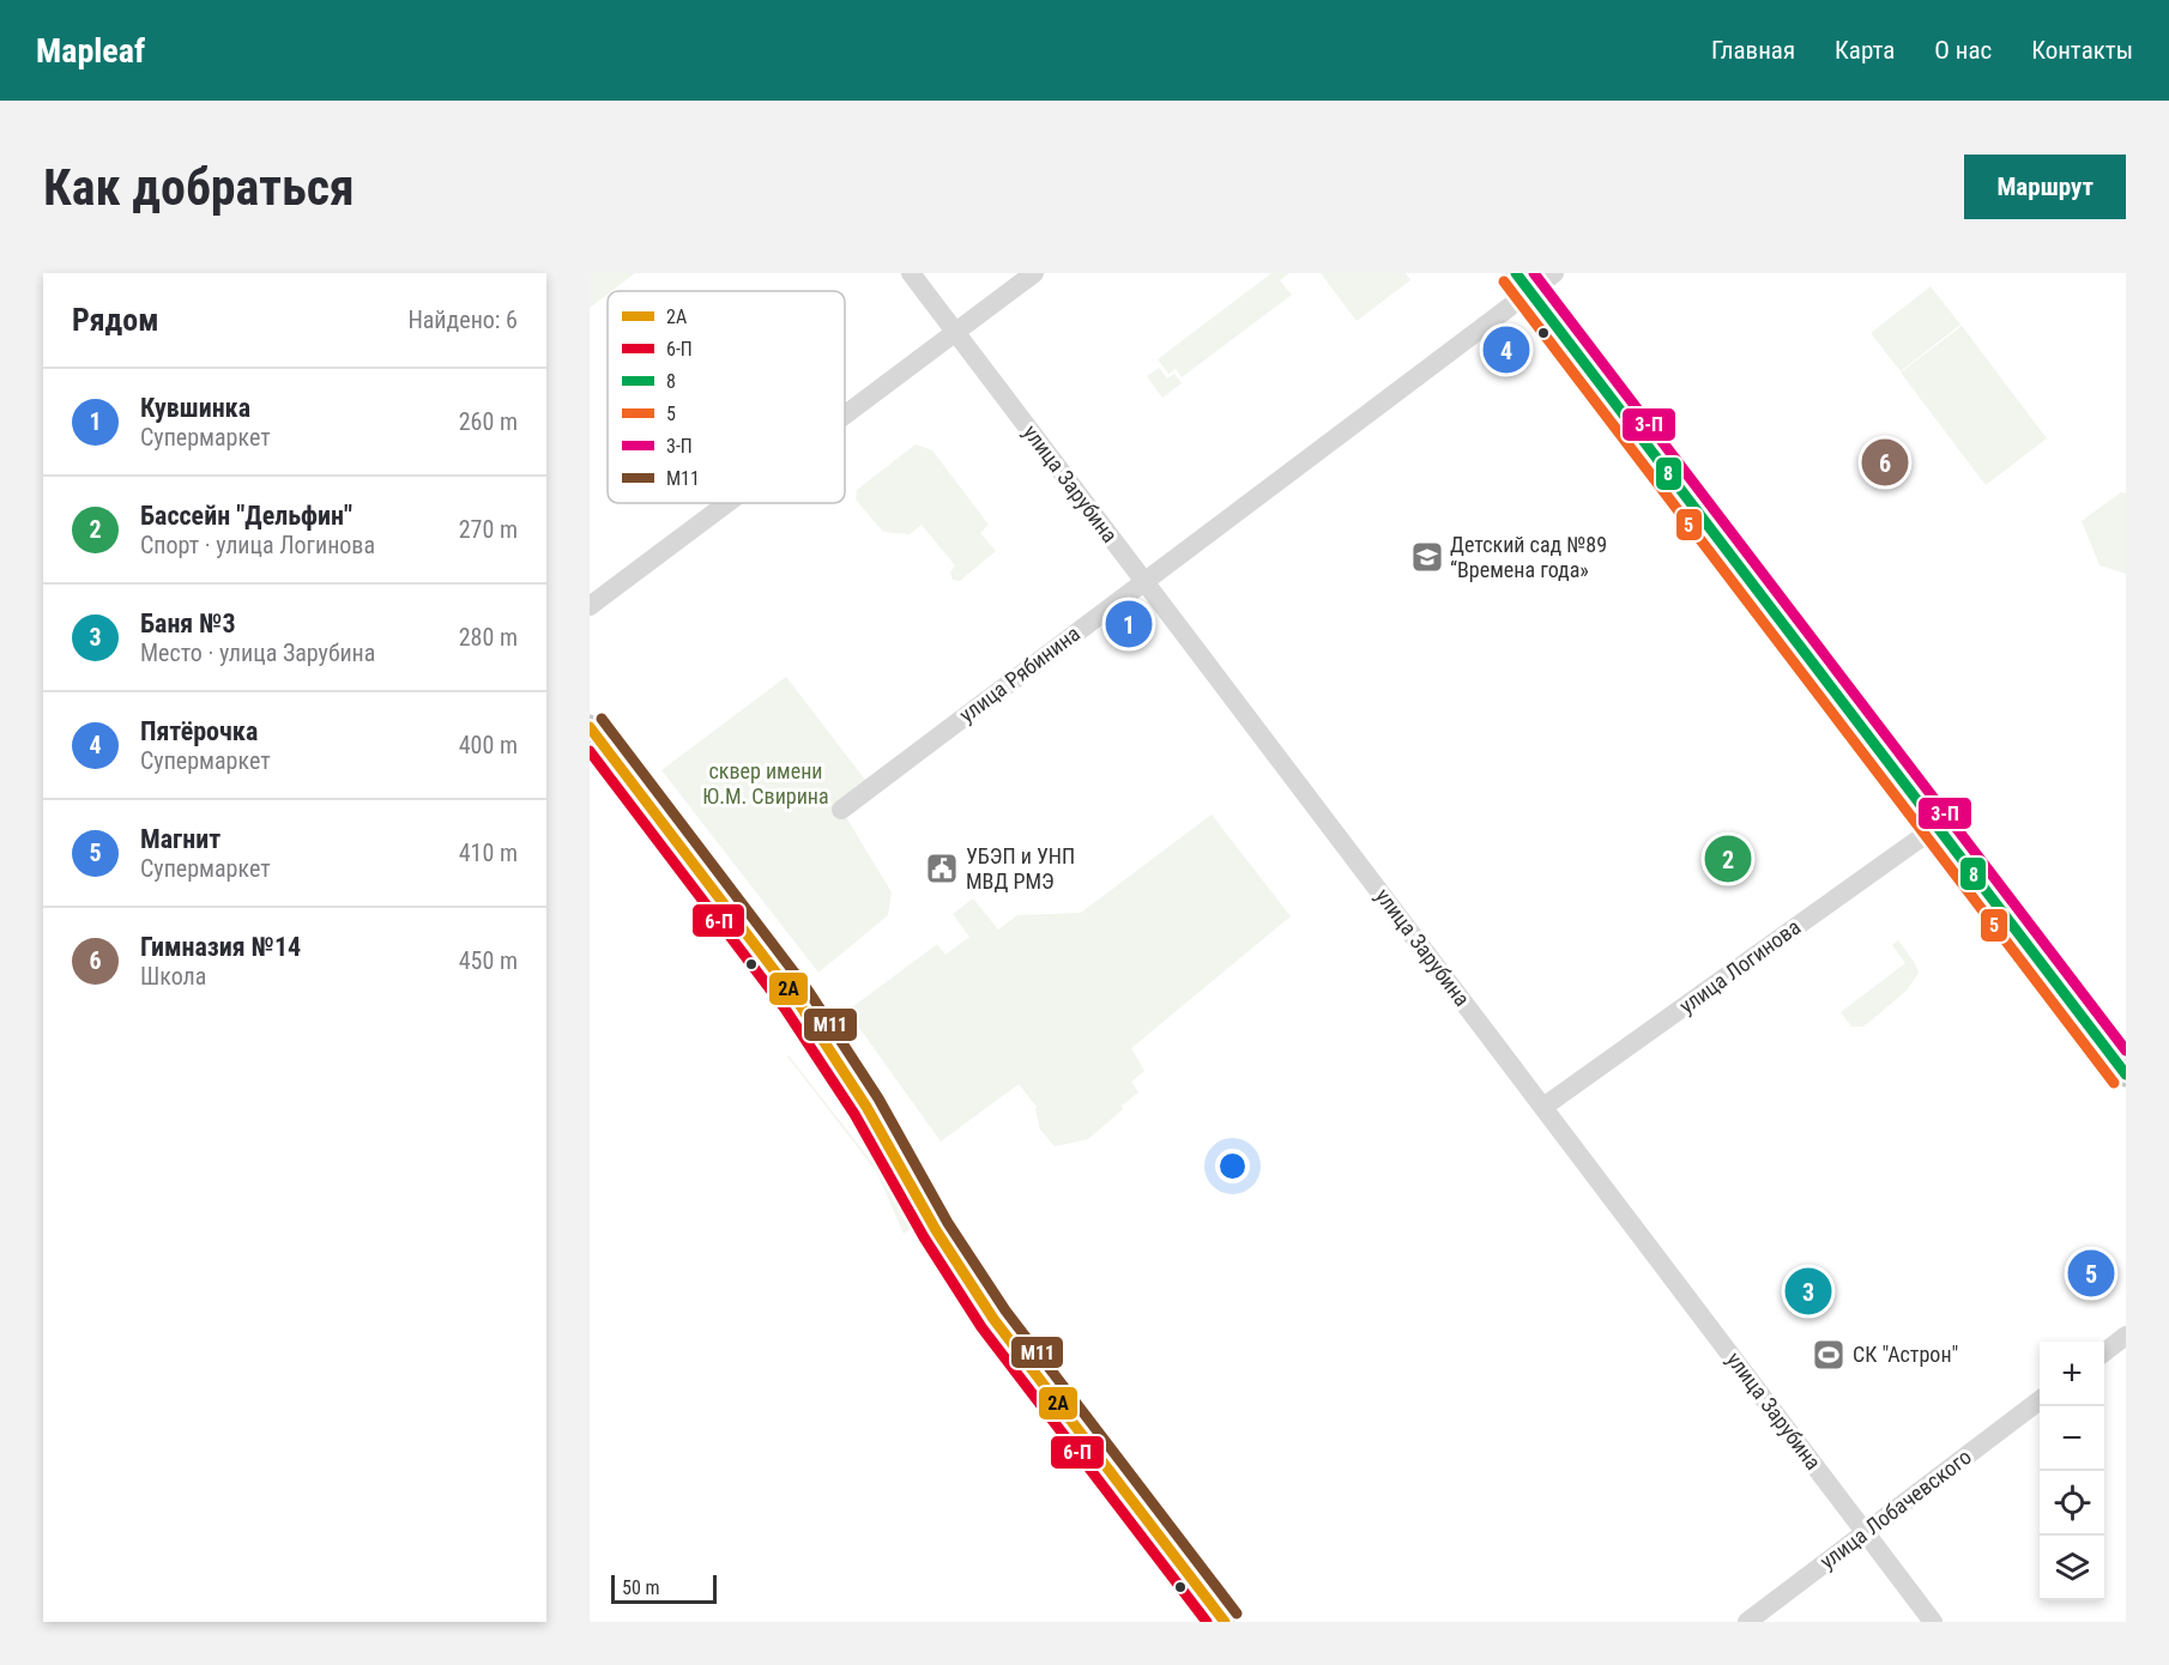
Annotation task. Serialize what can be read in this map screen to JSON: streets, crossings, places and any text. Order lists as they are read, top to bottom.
{
  "streets": {
    "street": [
      "улица Зарубина",
      "улица Рябинина",
      "улица Логинова",
      "улица Лобачевского"
    ]
  },
  "crossings": [
    ["улица Зарубина", "улица Рябинина"],
    ["улица Зарубина", "улица Логинова"],
    ["улица Зарубина", "улица Лобачевского"]
  ],
  "parks": ["сквер имени Ю.М. Свирина"],
  "places": {
    "school or university": ["Детский сад №89 “Времена года»"],
    "public building": ["УБЭП и УНП МВД РМЭ"],
    "sports": ["СК \"Астрон\""]
  },
  "lines": [
    "transit line 8",
    "transit line 3-П",
    "transit line 5",
    "transit line М11",
    "transit line 2А",
    "transit line 6-П"
  ],
  "legend": [
    "2А",
    "6-П",
    "8",
    "5",
    "3-П",
    "М11"
  ],
  "scale_bar": "50 m",
  "page": {
    "header": "Mapleaf",
    "nav": [
      "Главная",
      "Карта",
      "О нас",
      "Контакты"
    ],
    "buttons": "Маршрут",
    "title": "Как добраться",
    "heading": ["Рядом", "Найдено: 6"],
    "pins": [
      "4",
      "6",
      "1",
      "2",
      "5",
      "3"
    ],
    "list": [
      {
        "mark": "1",
        "name": "Кувшинка",
        "note": "Супермаркет",
        "value": "260 m"
      },
      {
        "mark": "2",
        "name": "Бассейн \"Дельфин\"",
        "note": "Спорт · улица Логинова",
        "value": "270 m"
      },
      {
        "mark": "3",
        "name": "Баня №3",
        "note": "Место · улица Зарубина",
        "value": "280 m"
      },
      {
        "mark": "4",
        "name": "Пятёрочка",
        "note": "Супермаркет",
        "value": "400 m"
      },
      {
        "mark": "5",
        "name": "Магнит",
        "note": "Супермаркет",
        "value": "410 m"
      },
      {
        "mark": "6",
        "name": "Гимназия №14",
        "note": "Школа",
        "value": "450 m"
      }
    ],
    "map_buttons": ["+", "−"],
    "scale": "50 m"
  }
}
